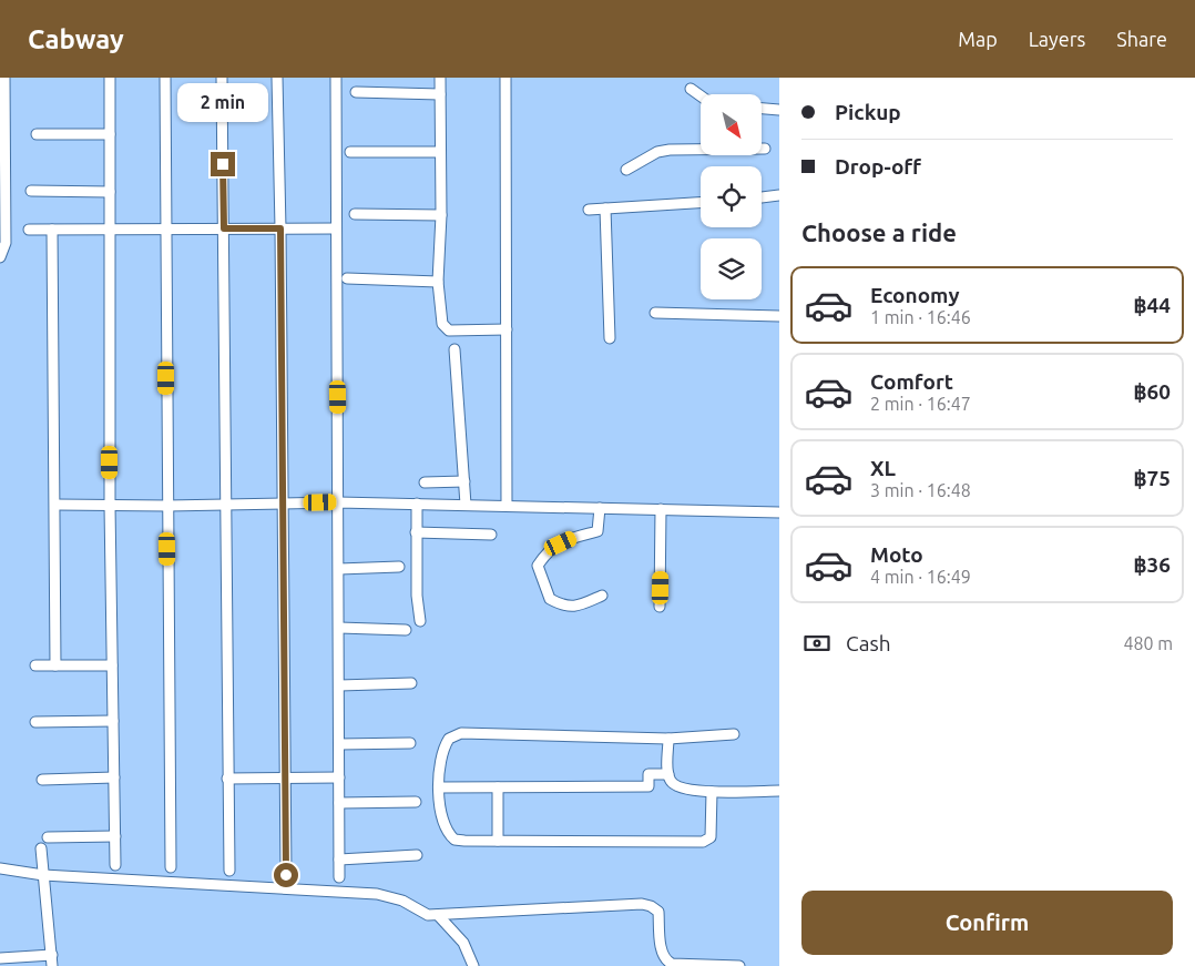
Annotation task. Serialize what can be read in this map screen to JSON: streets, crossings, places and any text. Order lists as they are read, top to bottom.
{
  "north": "bottom right",
  "page": {
    "header": "Cabway",
    "nav": ["Map", "Layers", "Share"],
    "banner": ["Pickup", "Drop-off"],
    "bubble": "2 min",
    "heading": "Choose a ride",
    "list": [
      {
        "name": "Economy",
        "note": "1 min · 16:46",
        "value": "฿44"
      },
      {
        "name": "Comfort",
        "note": "2 min · 16:47",
        "value": "฿60"
      },
      {
        "name": "XL",
        "note": "3 min · 16:48",
        "value": "฿75"
      },
      {
        "name": "Moto",
        "note": "4 min · 16:49",
        "value": "฿36"
      }
    ],
    "pay": ["Cash", "480 m"],
    "buttons": "Confirm"
  }
}
